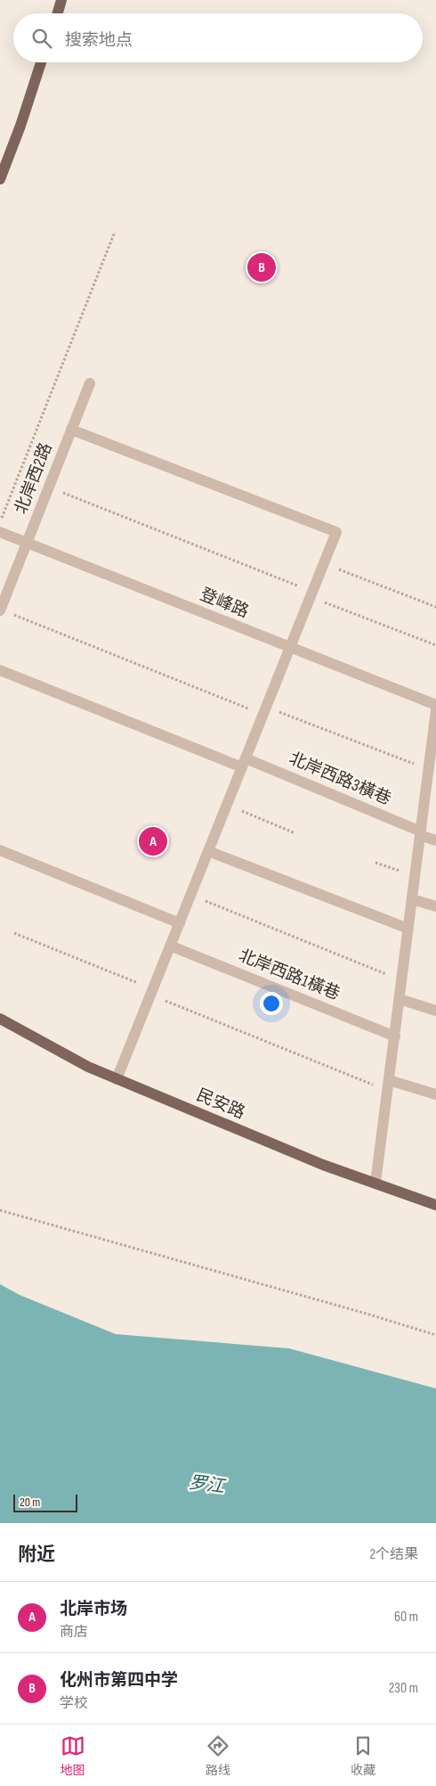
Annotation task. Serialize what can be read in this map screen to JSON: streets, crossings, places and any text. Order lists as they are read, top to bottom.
{
  "streets": {
    "main road": ["民安路"],
    "street": [
      "北岸西2路",
      "登峰路",
      "北岸西路3橫巷",
      "北岸西路1橫巷"
    ]
  },
  "crossings": [
    ["北岸西2路", "登峰路"]
  ],
  "water": ["罗江"],
  "scale_bar": "20 m",
  "page": {
    "search": "搜索地点",
    "pins": ["B", "A"],
    "scale": "20 m",
    "heading": ["附近", "2个结果"],
    "list": [
      {
        "mark": "A",
        "name": "北岸市场",
        "note": "商店",
        "value": "60 m"
      },
      {
        "mark": "B",
        "name": "化州市第四中学",
        "note": "学校",
        "value": "230 m"
      }
    ],
    "nav": ["地图", "路线", "收藏"]
  }
}
